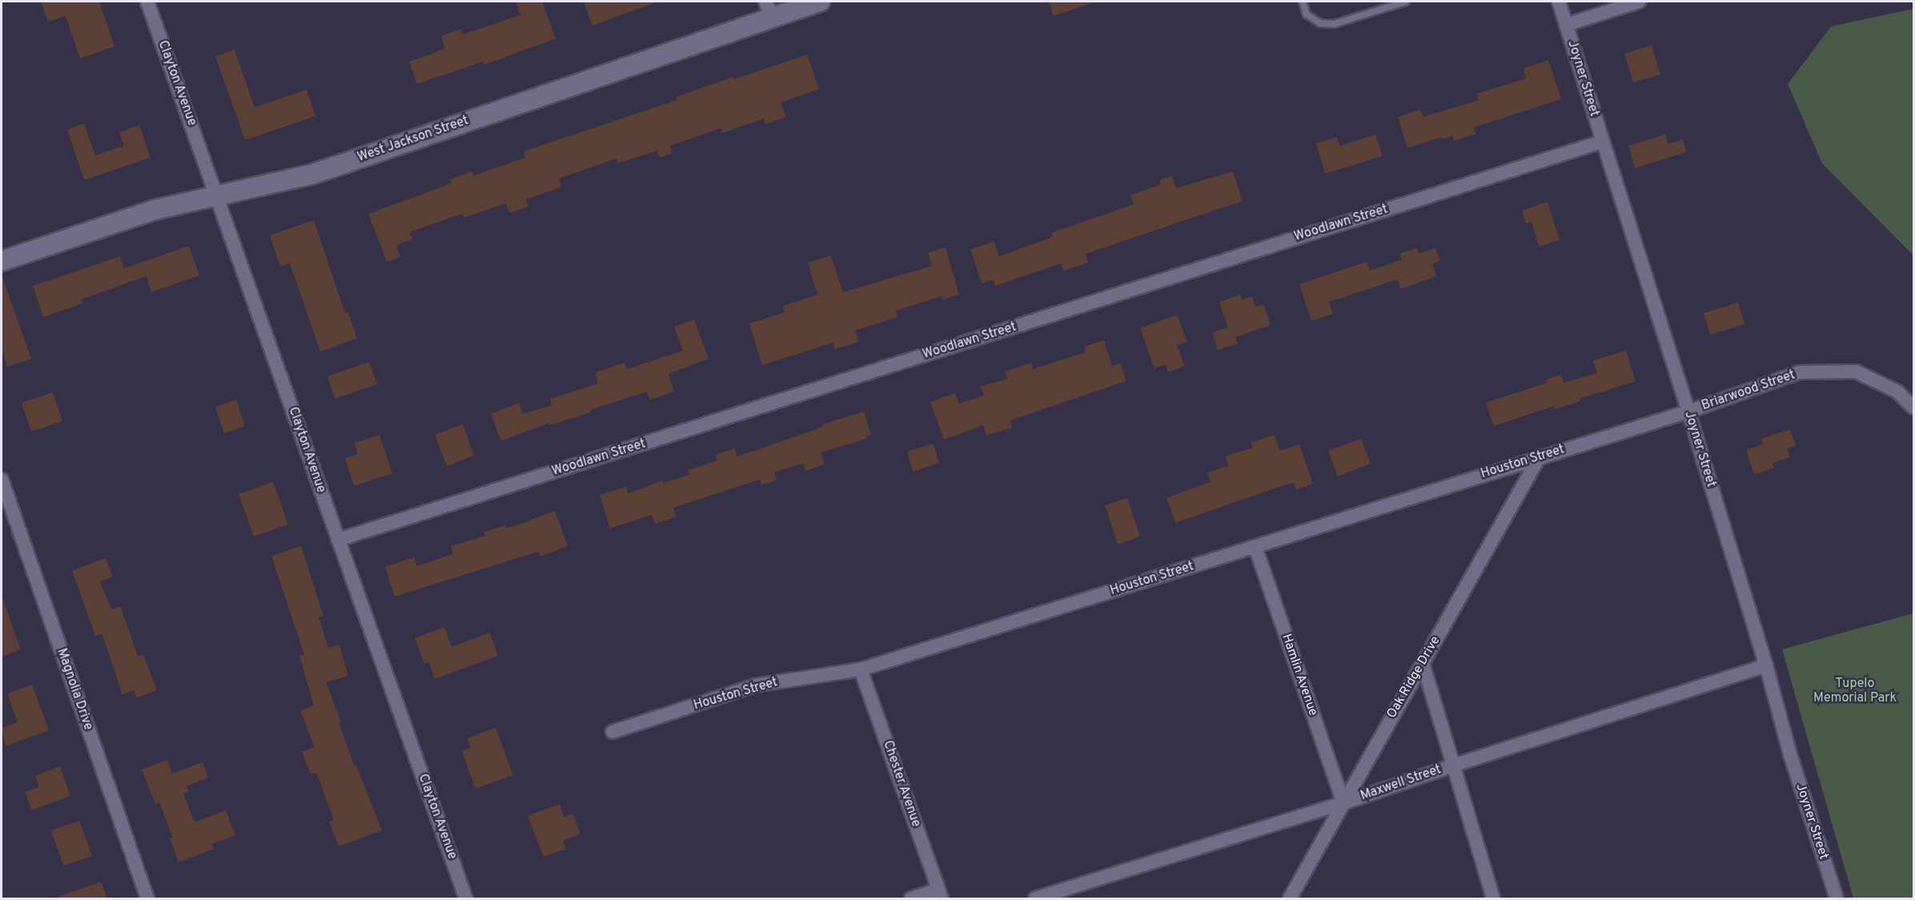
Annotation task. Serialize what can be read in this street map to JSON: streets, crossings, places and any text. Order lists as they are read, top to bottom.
{
  "streets": {
    "street": [
      "Joyner Street",
      "Clayton Avenue",
      "West Jackson Street",
      "Woodlawn Street",
      "Briarwood Street",
      "Houston Street",
      "Hamlin Avenue",
      "Oak Ridge Drive",
      "Magnolia Drive",
      "Maxwell Street",
      "Chester Avenue"
    ]
  },
  "crossings": [
    ["Joyner Street", "Woodlawn Street"],
    ["Joyner Street", "Briarwood Street"],
    ["Joyner Street", "Houston Street"],
    ["Joyner Street", "Maxwell Street"],
    ["Clayton Avenue", "West Jackson Street"],
    ["Clayton Avenue", "Woodlawn Street"],
    ["Briarwood Street", "Houston Street"],
    ["Houston Street", "Hamlin Avenue"],
    ["Houston Street", "Oak Ridge Drive"],
    ["Houston Street", "Chester Avenue"],
    ["Hamlin Avenue", "Oak Ridge Drive"],
    ["Hamlin Avenue", "Maxwell Street"],
    ["Oak Ridge Drive", "Maxwell Street"]
  ],
  "parks": ["Tupelo Memorial Park"]
}
